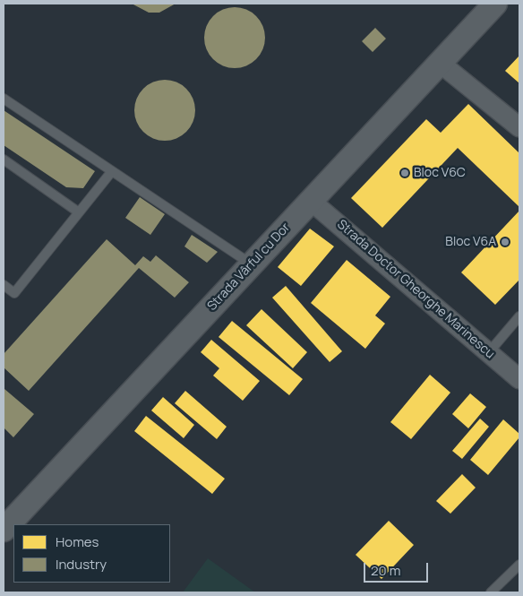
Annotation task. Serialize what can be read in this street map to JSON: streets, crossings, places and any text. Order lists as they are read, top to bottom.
{
  "streets": {
    "street": ["Strada Vârful cu Dor", "Strada Doctor Gheorghe Marinescu"]
  },
  "crossings": [
    ["Strada Vârful cu Dor", "Strada Doctor Gheorghe Marinescu"]
  ],
  "places": ["Bloc V6C", "Bloc V6A"],
  "legend": ["Homes", "Industry"],
  "scale_bar": "20 m"
}
